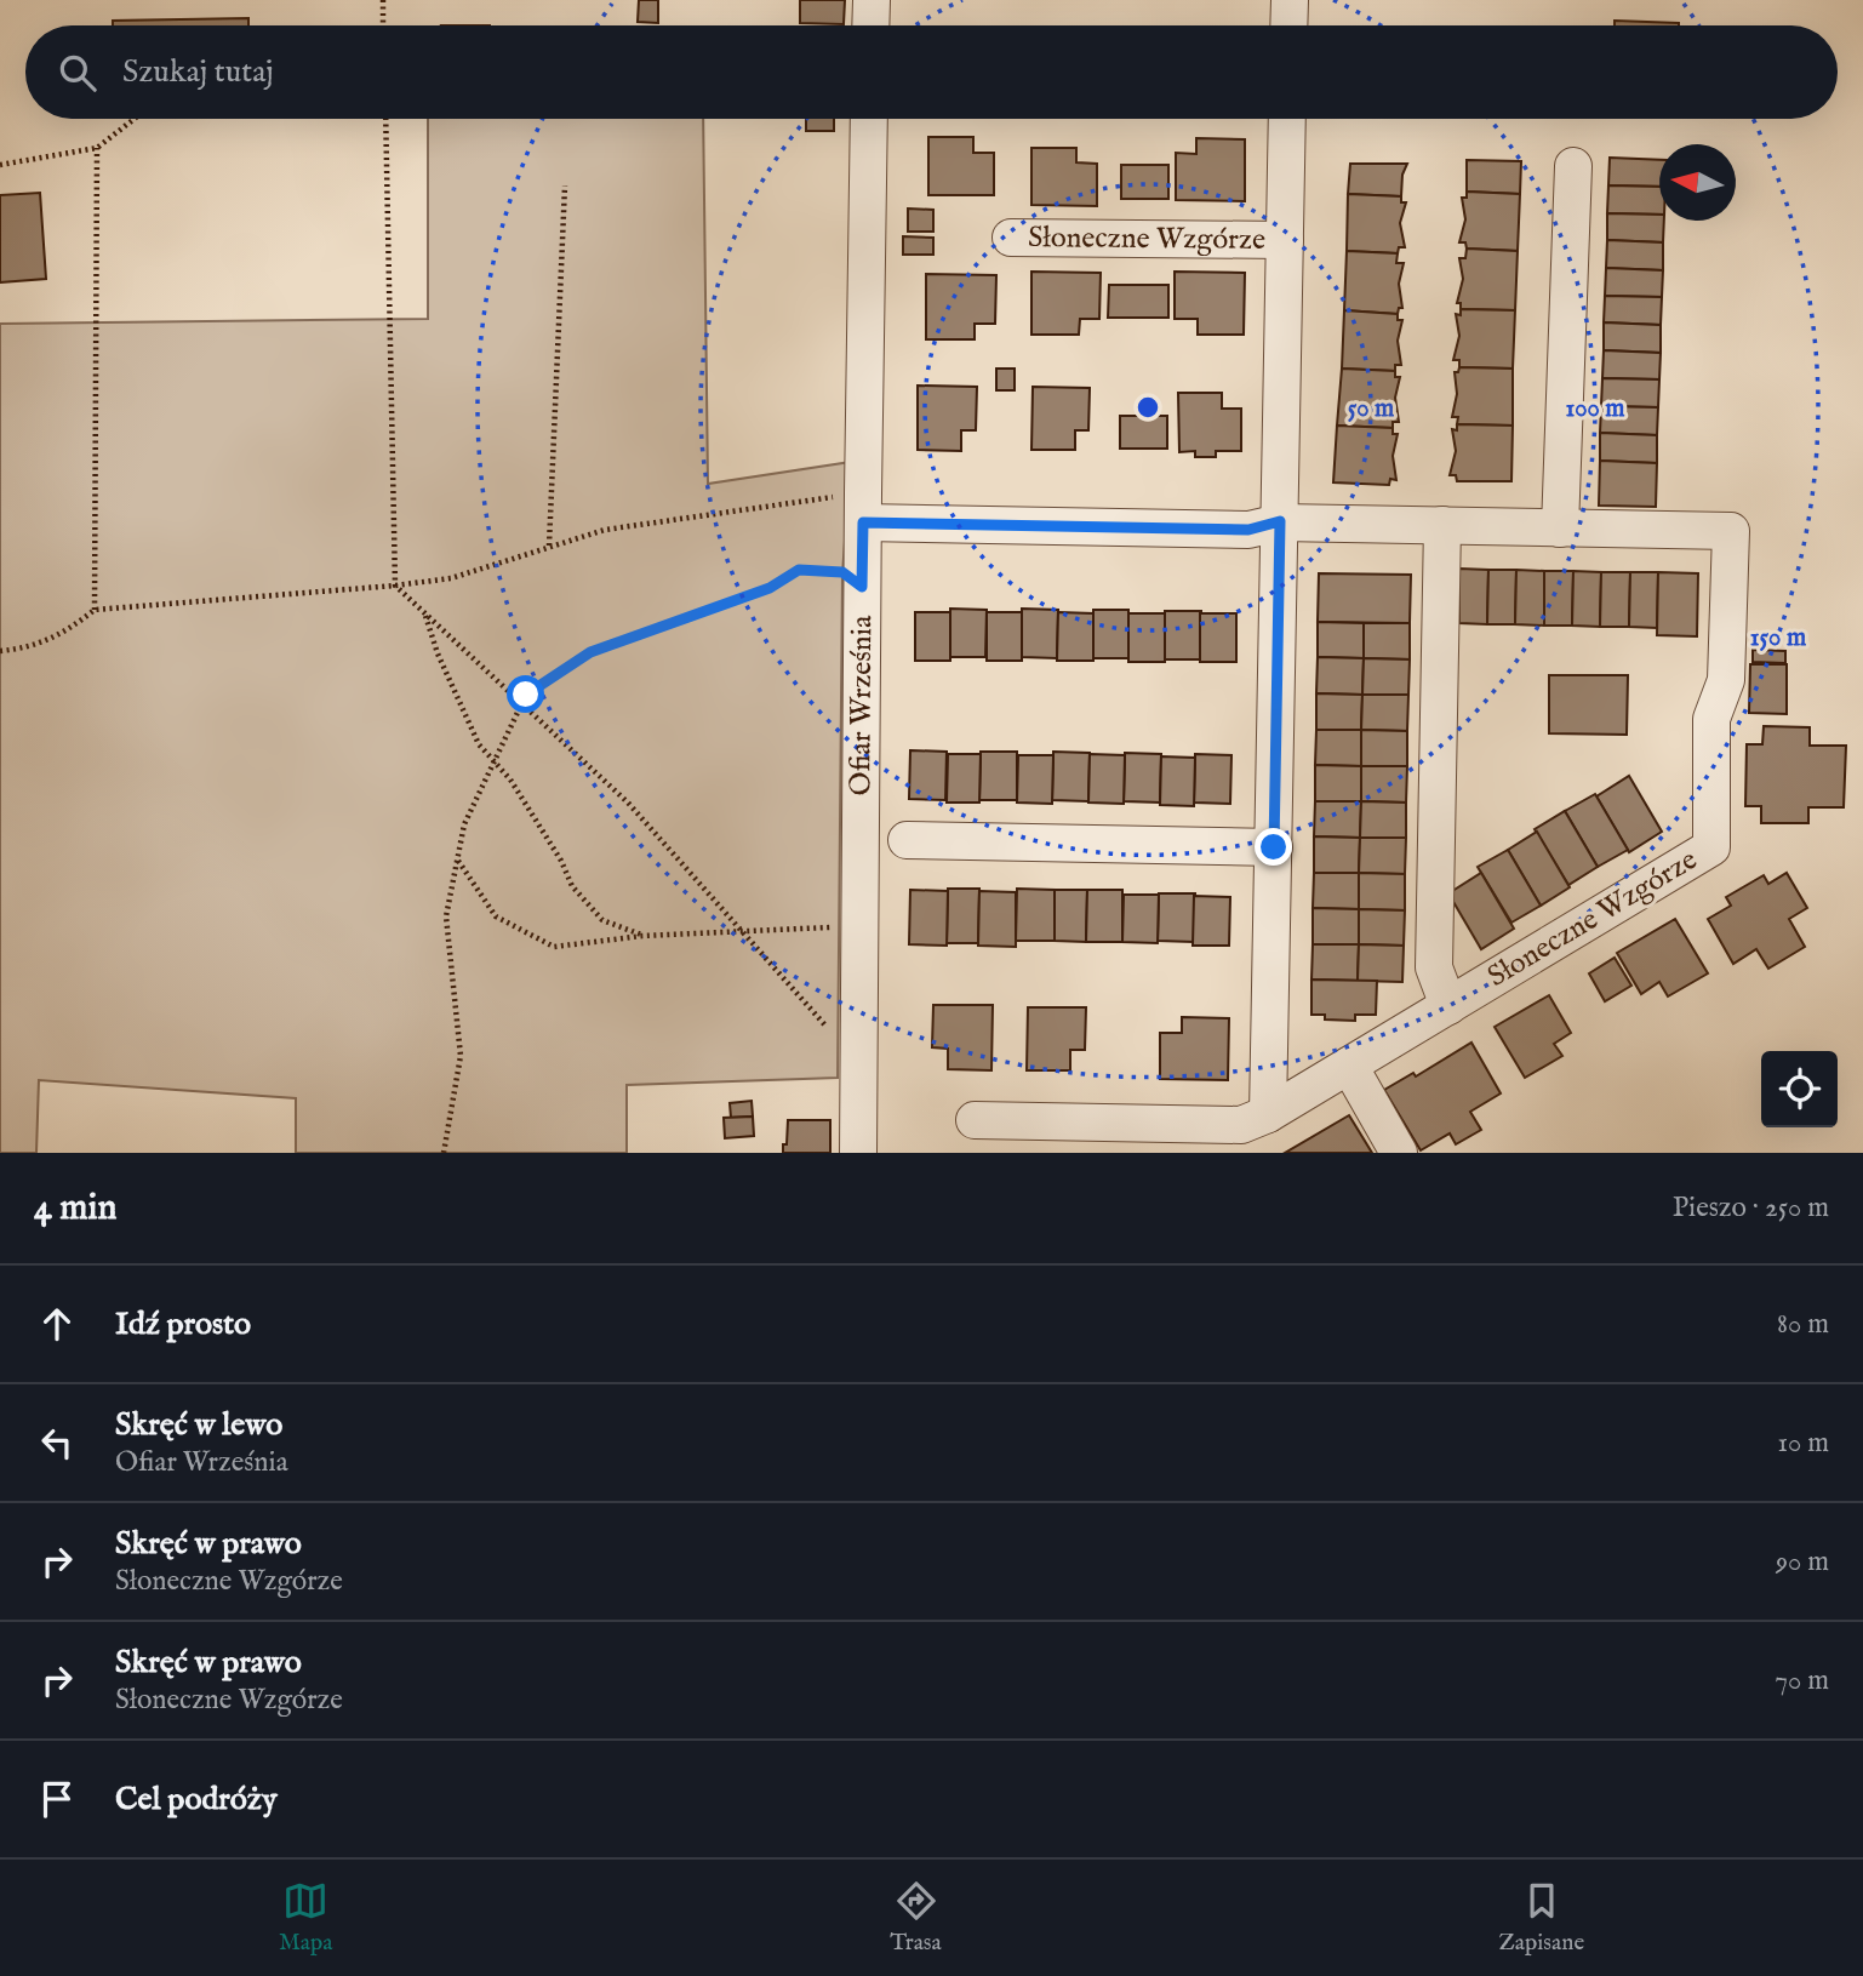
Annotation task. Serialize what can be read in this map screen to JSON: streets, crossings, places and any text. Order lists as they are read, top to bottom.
{
  "streets": {
    "street": ["Słoneczne Wzgórze", "Ofiar Września"]
  },
  "crossings": [
    ["Słoneczne Wzgórze", "Ofiar Września"]
  ],
  "north": "left",
  "page": {
    "search": "Szukaj tutaj",
    "heading": ["4 min", "Pieszo · 250 m"],
    "list": [
      ["Idź prosto", "80 m"],
      ["Skręć w lewo", "Ofiar Września", "10 m"],
      ["Skręć w prawo", "Słoneczne Wzgórze", "90 m"],
      ["Skręć w prawo", "Słoneczne Wzgórze", "70 m"],
      "Cel podróży"
    ],
    "nav": ["Mapa", "Trasa", "Zapisane"]
  },
  "rings": ["50 m", "100 m", "150 m"]
}
